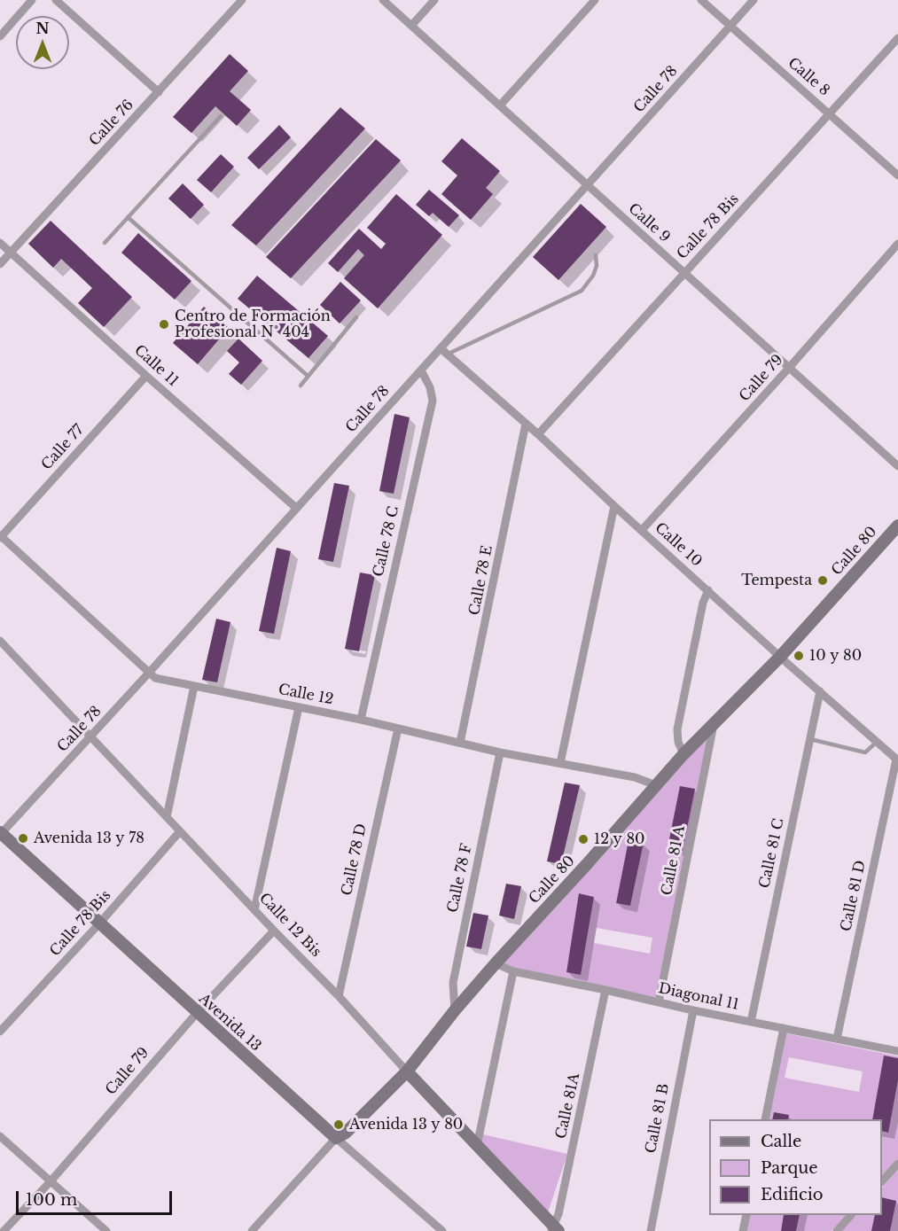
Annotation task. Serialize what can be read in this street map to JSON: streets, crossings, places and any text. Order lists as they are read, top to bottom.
{
  "streets": {
    "street": [
      "Calle 8",
      "Calle 78",
      "Calle 76",
      "Calle 9",
      "Calle 78 Bis",
      "Calle 11",
      "Calle 79",
      "Calle 77",
      "Calle 78 C",
      "Calle 10",
      "Calle 80",
      "Calle 78 E",
      "Calle 12",
      "Calle 81 C",
      "Calle 78 D",
      "Calle 81 A",
      "Calle 78 F",
      "Calle 81 D",
      "Calle 12 Bis",
      "Diagonal 11",
      "Avenida 13",
      "Calle 81A",
      "Calle 81 B"
    ]
  },
  "crossings": [
    ["Calle 8", "Calle 78"],
    ["Calle 8", "Calle 78 Bis"],
    ["Calle 78", "Calle 9"],
    ["Calle 78", "Calle 11"],
    ["Calle 78", "Calle 78 C"],
    ["Calle 78", "Calle 10"],
    ["Calle 78", "Calle 12"],
    ["Calle 78", "Calle 12 Bis"],
    ["Calle 78", "Avenida 13"],
    ["Calle 76", "Calle 11"],
    ["Calle 9", "Calle 78 Bis"],
    ["Calle 9", "Calle 79"],
    ["Calle 78 Bis", "Calle 10"],
    ["Calle 78 Bis", "Calle 12 Bis"],
    ["Calle 78 Bis", "Avenida 13"],
    ["Calle 11", "Calle 77"],
    ["Calle 79", "Calle 10"],
    ["Calle 79", "Calle 12 Bis"],
    ["Calle 79", "Avenida 13"],
    ["Calle 77", "Calle 12"],
    ["Calle 78 C", "Calle 12"],
    ["Calle 10", "Calle 80"],
    ["Calle 10", "Calle 78 E"],
    ["Calle 10", "Calle 81 C"],
    ["Calle 10", "Calle 81 D"],
    ["Calle 80", "Calle 12"],
    ["Calle 80", "Calle 81 A"],
    ["Calle 80", "Calle 78 F"],
    ["Calle 80", "Calle 12 Bis"],
    ["Calle 80", "Diagonal 11"],
    ["Calle 80", "Avenida 13"],
    ["Calle 78 E", "Calle 12"],
    ["Calle 12", "Calle 78 D"],
    ["Calle 12", "Calle 78 F"],
    ["Calle 81 C", "Diagonal 11"],
    ["Calle 78 D", "Calle 12 Bis"],
    ["Calle 81 A", "Diagonal 11"],
    ["Calle 81 D", "Diagonal 11"],
    ["Calle 12 Bis", "Calle 81A"],
    ["Diagonal 11", "Calle 81A"],
    ["Diagonal 11", "Calle 81 B"]
  ],
  "places": [
    "Centro de Formación Profesional N° 404",
    "Tempesta",
    "10 y 80",
    "Avenida 13 y 78",
    "12 y 80",
    "Avenida 13 y 80"
  ],
  "legend": ["Calle", "Parque", "Edificio"],
  "scale_bar": "100 m",
  "north": "top"
}
